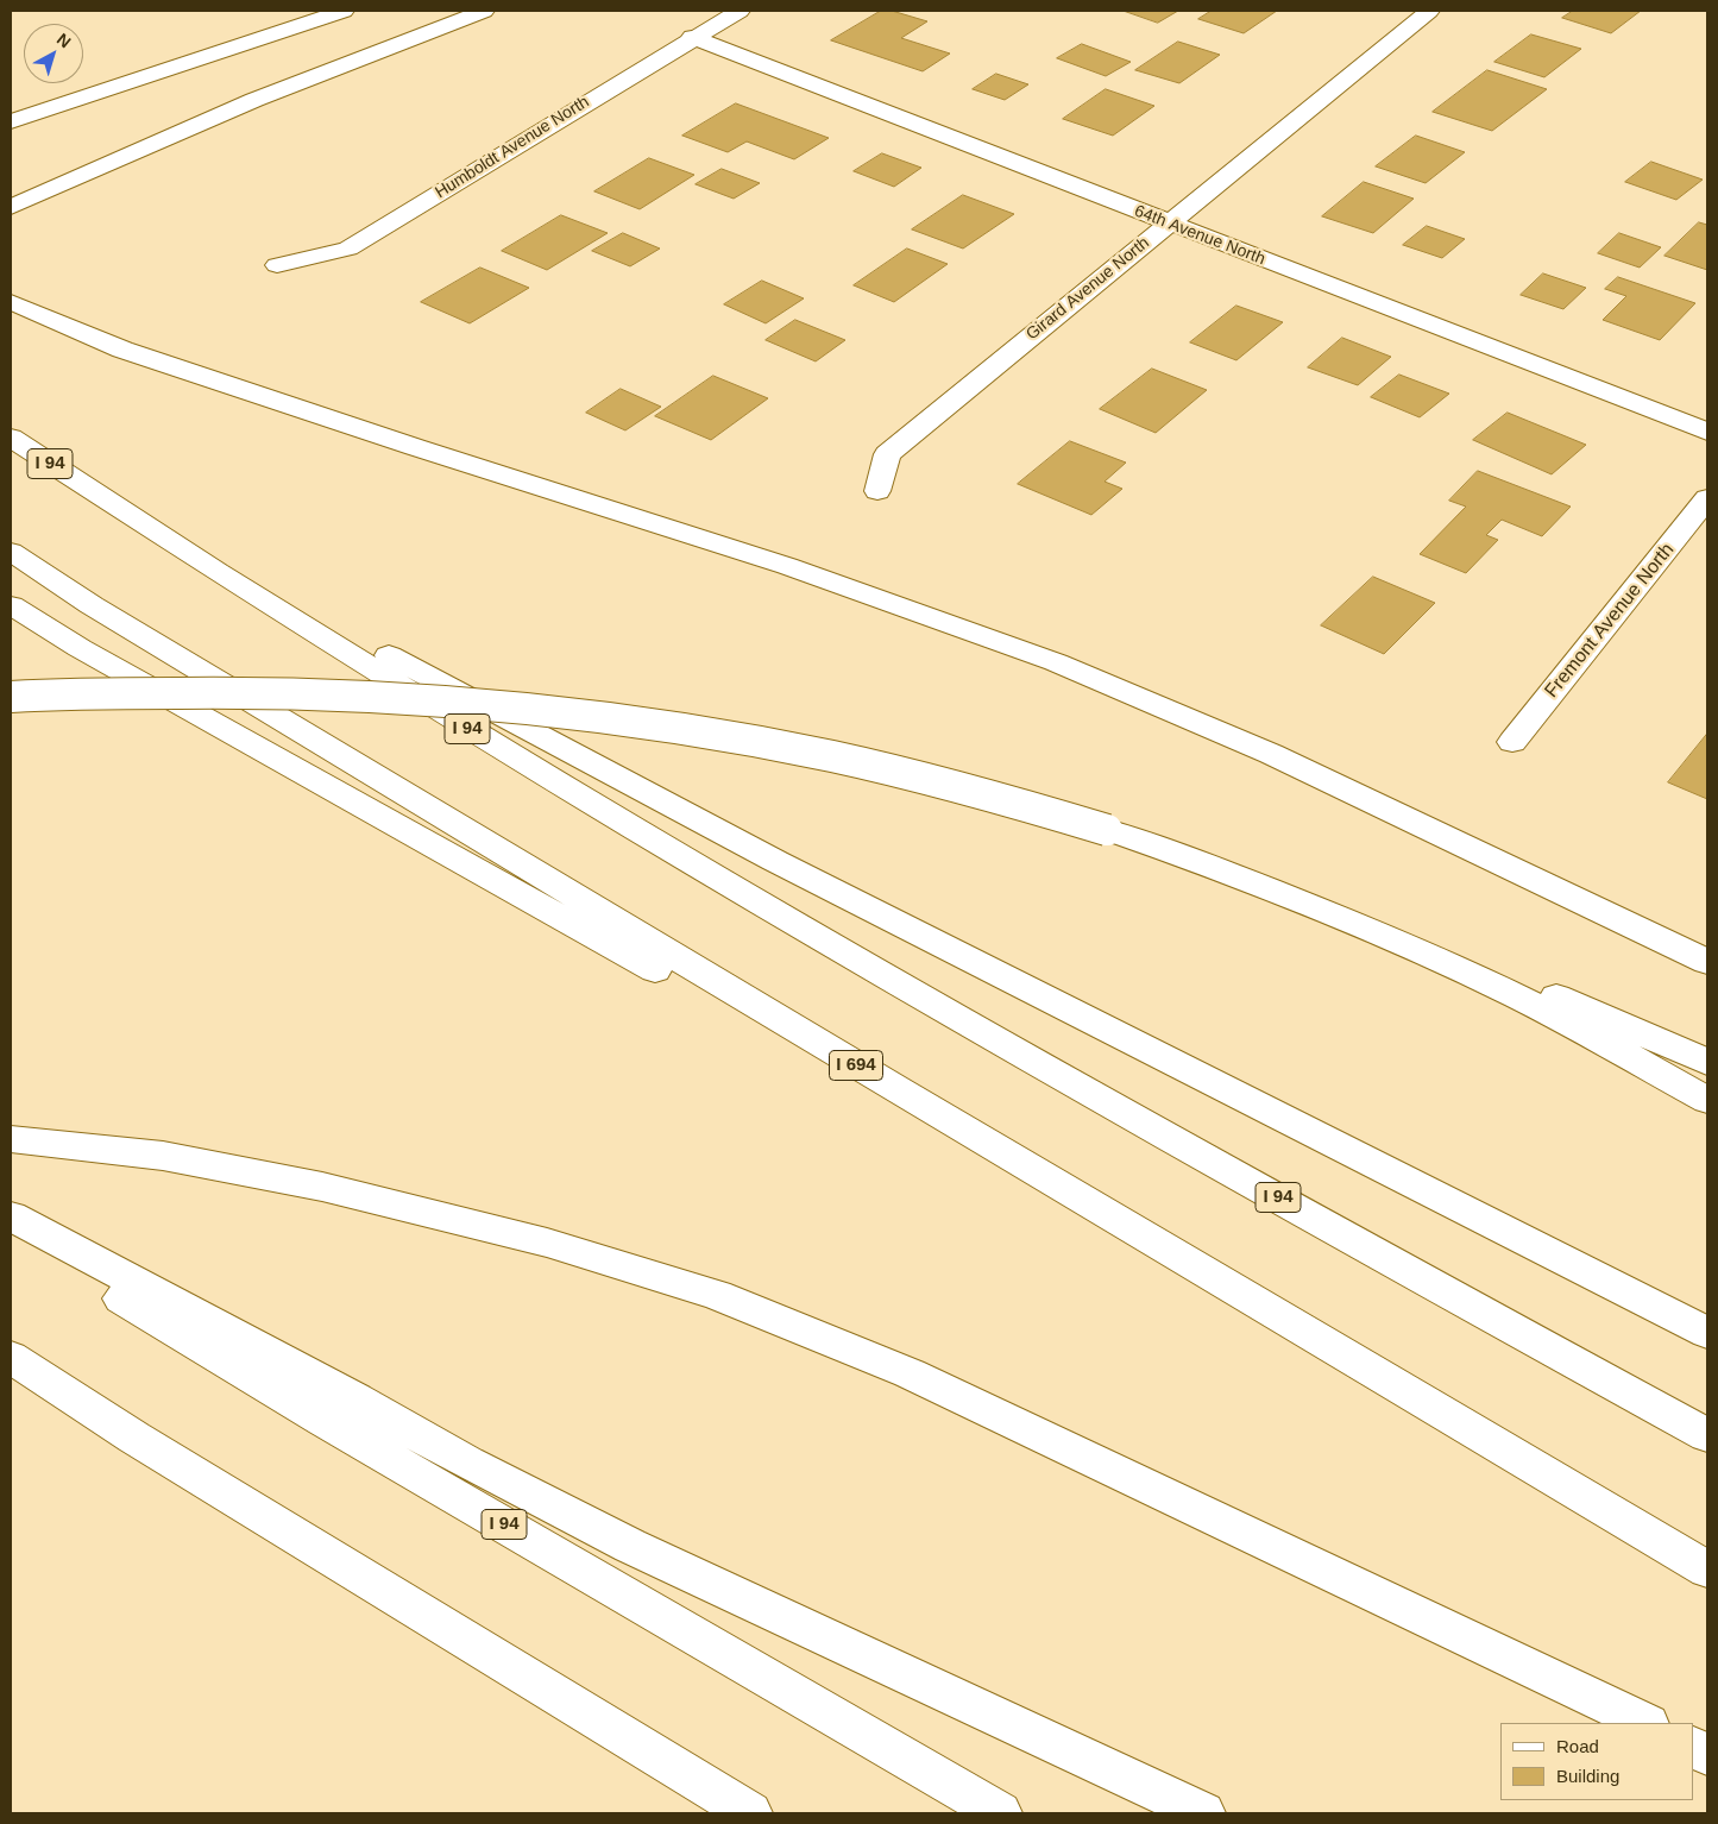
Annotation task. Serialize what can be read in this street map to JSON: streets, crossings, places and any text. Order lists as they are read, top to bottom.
{
  "streets": {
    "main road": [
      "Humboldt Avenue North",
      "64th Avenue North",
      "Girard Avenue North",
      "I 94",
      "Fremont Avenue North",
      "I 694"
    ]
  },
  "crossings": [
    ["Humboldt Avenue North", "64th Avenue North"],
    ["64th Avenue North", "Girard Avenue North"]
  ],
  "legend": ["Road", "Building"],
  "north": "top right"
}
